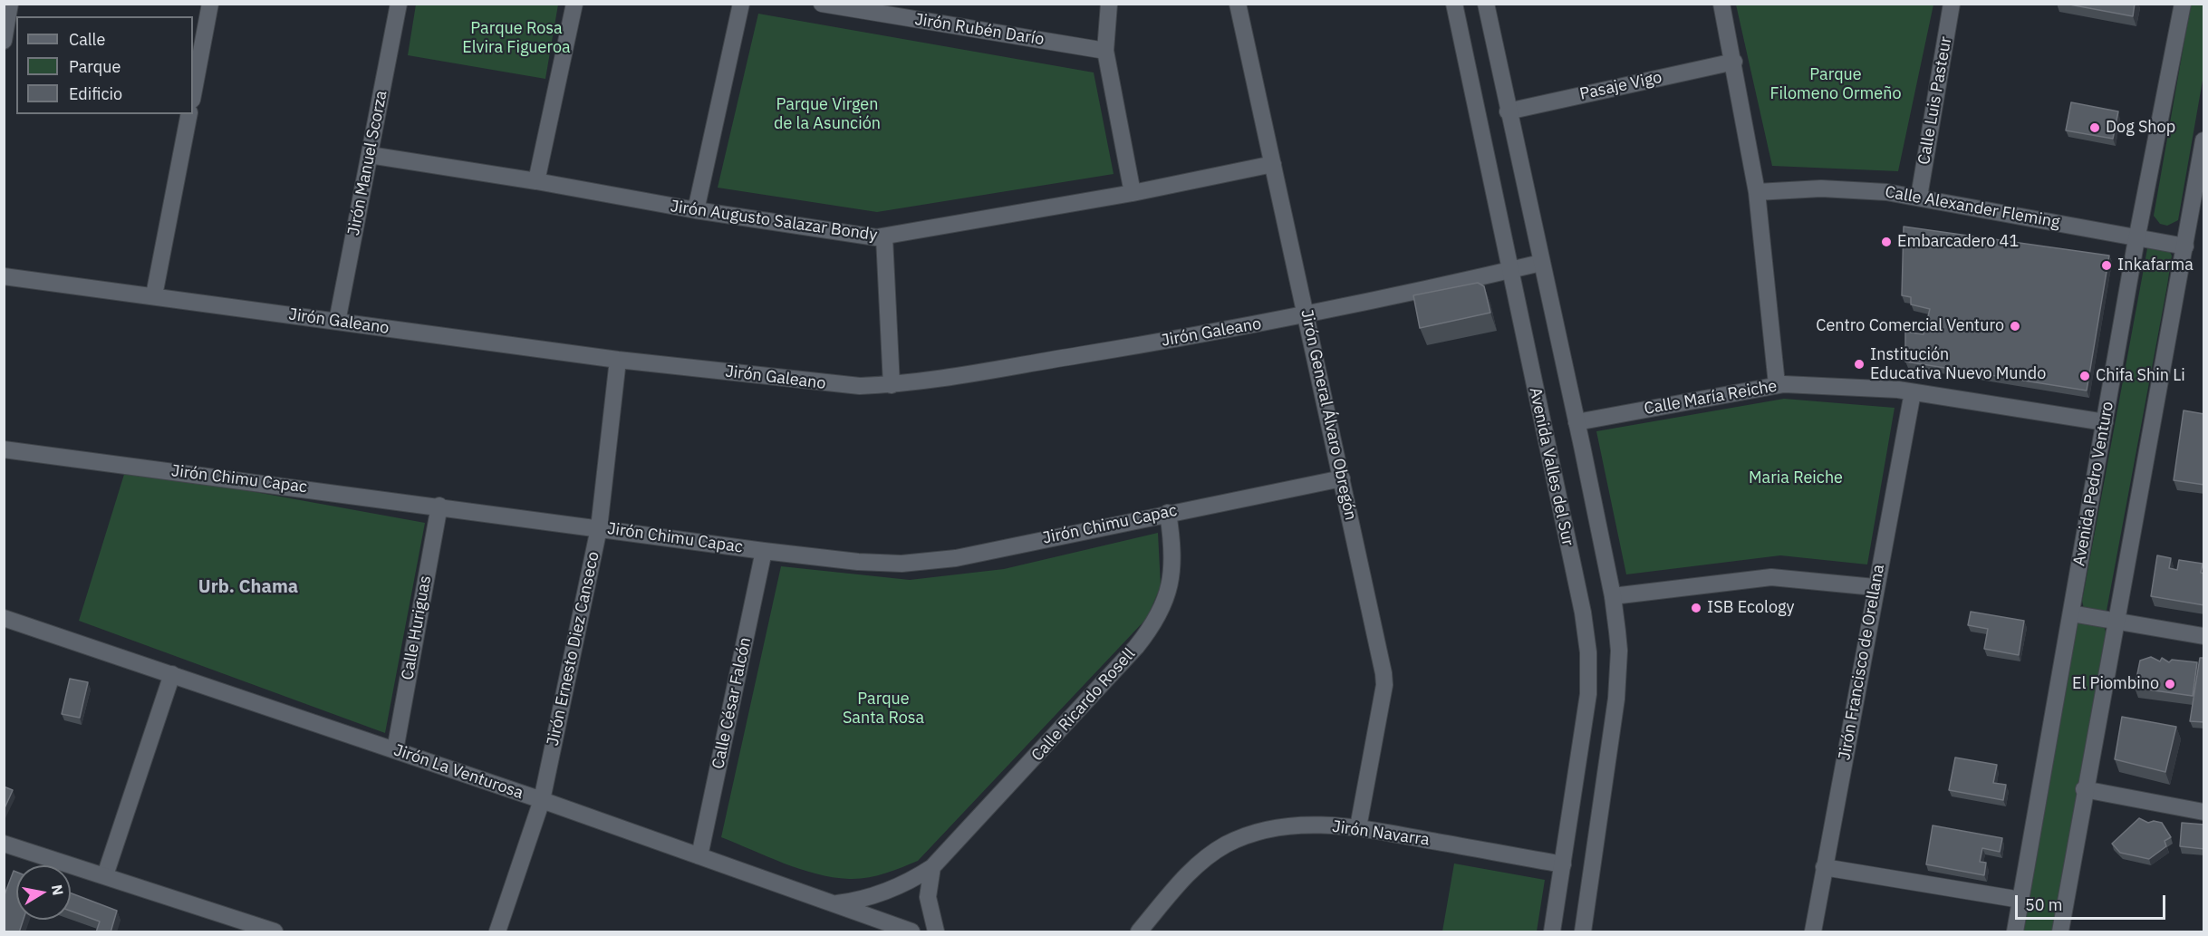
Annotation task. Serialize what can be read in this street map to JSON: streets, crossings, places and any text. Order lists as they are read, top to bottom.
{
  "streets": {
    "street": [
      "Jirón Rubén Darío",
      "Pasaje Vigo",
      "Calle Luis Pasteur",
      "Jirón Manuel Scorza",
      "Calle Alexander Fleming",
      "Jirón Augusto Salazar Bondy",
      "Jirón Galeano",
      "Calle María Reiche",
      "Jirón General Álvaro Obregón",
      "Avenida Valles del Sur",
      "Jirón Chimu Capac",
      "Avenida Pedro Venturo",
      "Calle Huriguas",
      "Jirón Ernesto Diez Canseco",
      "Jirón Francisco de Orellana",
      "Calle César Falcón",
      "Calle Ricardo Rosell",
      "Jirón La Venturosa",
      "Jirón Navarra"
    ]
  },
  "crossings": [
    ["Pasaje Vigo", "Avenida Valles del Sur"],
    ["Calle Luis Pasteur", "Calle Alexander Fleming"],
    ["Jirón Manuel Scorza", "Jirón Augusto Salazar Bondy"],
    ["Jirón Manuel Scorza", "Jirón Galeano"],
    ["Calle Alexander Fleming", "Avenida Pedro Venturo"],
    ["Jirón Augusto Salazar Bondy", "Jirón General Álvaro Obregón"],
    ["Jirón Galeano", "Jirón General Álvaro Obregón"],
    ["Jirón Galeano", "Avenida Valles del Sur"],
    ["Jirón Galeano", "Jirón Ernesto Diez Canseco"],
    ["Calle María Reiche", "Avenida Valles del Sur"],
    ["Calle María Reiche", "Avenida Pedro Venturo"],
    ["Calle María Reiche", "Jirón Francisco de Orellana"],
    ["Jirón General Álvaro Obregón", "Jirón Chimu Capac"],
    ["Jirón General Álvaro Obregón", "Jirón Navarra"],
    ["Avenida Valles del Sur", "Jirón Navarra"],
    ["Jirón Chimu Capac", "Calle Huriguas"],
    ["Jirón Chimu Capac", "Jirón Ernesto Diez Canseco"],
    ["Jirón Chimu Capac", "Calle César Falcón"],
    ["Jirón Chimu Capac", "Calle Ricardo Rosell"],
    ["Calle Huriguas", "Jirón La Venturosa"],
    ["Jirón Ernesto Diez Canseco", "Jirón La Venturosa"],
    ["Calle César Falcón", "Jirón La Venturosa"],
    ["Calle Ricardo Rosell", "Jirón La Venturosa"]
  ],
  "districts": ["Urb. Chama"],
  "parks": [
    "Parque Rosa Elvira Figueroa",
    "Parque Filomeno Ormeño",
    "Parque Virgen de la Asunción",
    "Maria Reiche",
    "Parque Santa Rosa"
  ],
  "places": [
    "Dog Shop",
    "Embarcadero 41",
    "Inkafarma",
    "Centro Comercial Venturo",
    "Institución Educativa Nuevo Mundo",
    "Chifa Shin Li",
    "ISB Ecology",
    "El Piombino"
  ],
  "legend": ["Calle", "Parque", "Edificio"],
  "scale_bar": "50 m",
  "north": "right"
}
